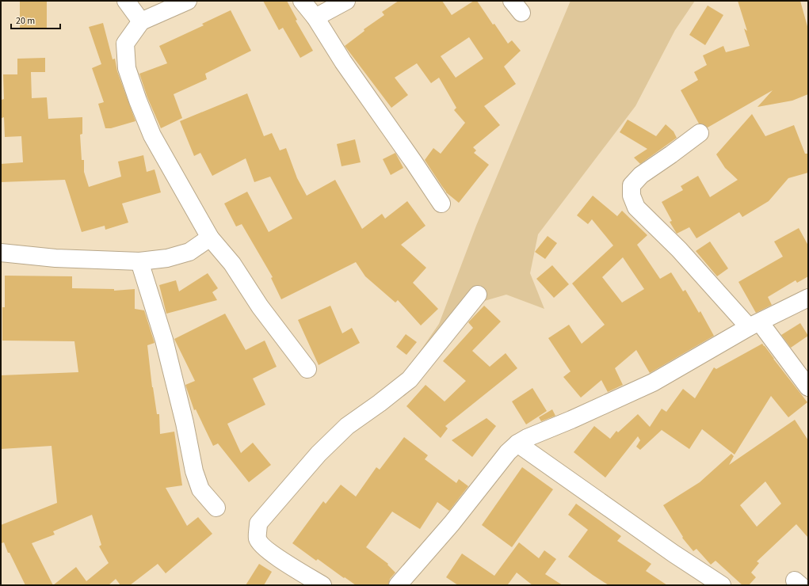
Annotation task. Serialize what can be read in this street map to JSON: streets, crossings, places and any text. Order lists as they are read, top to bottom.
{
  "scale_bar": "20 m"
}
